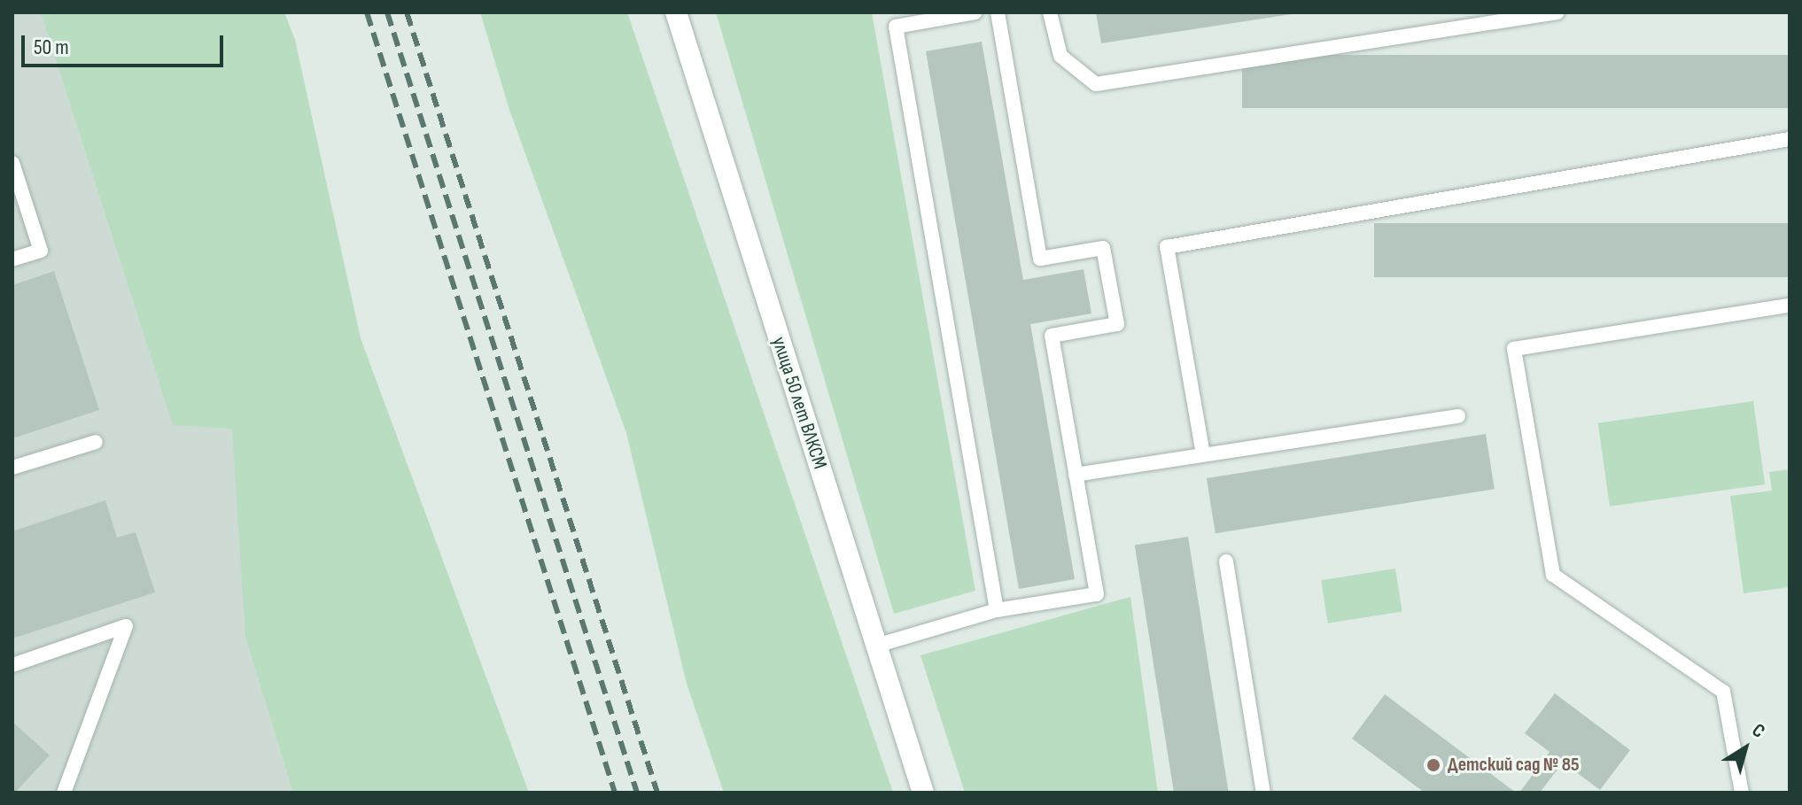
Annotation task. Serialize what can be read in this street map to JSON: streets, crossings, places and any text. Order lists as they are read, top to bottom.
{
  "streets": {
    "street": ["улица 50 лет ВЛКСМ"]
  },
  "places": ["Детский сад № 85"],
  "scale_bar": "50 m",
  "north": "top right"
}
